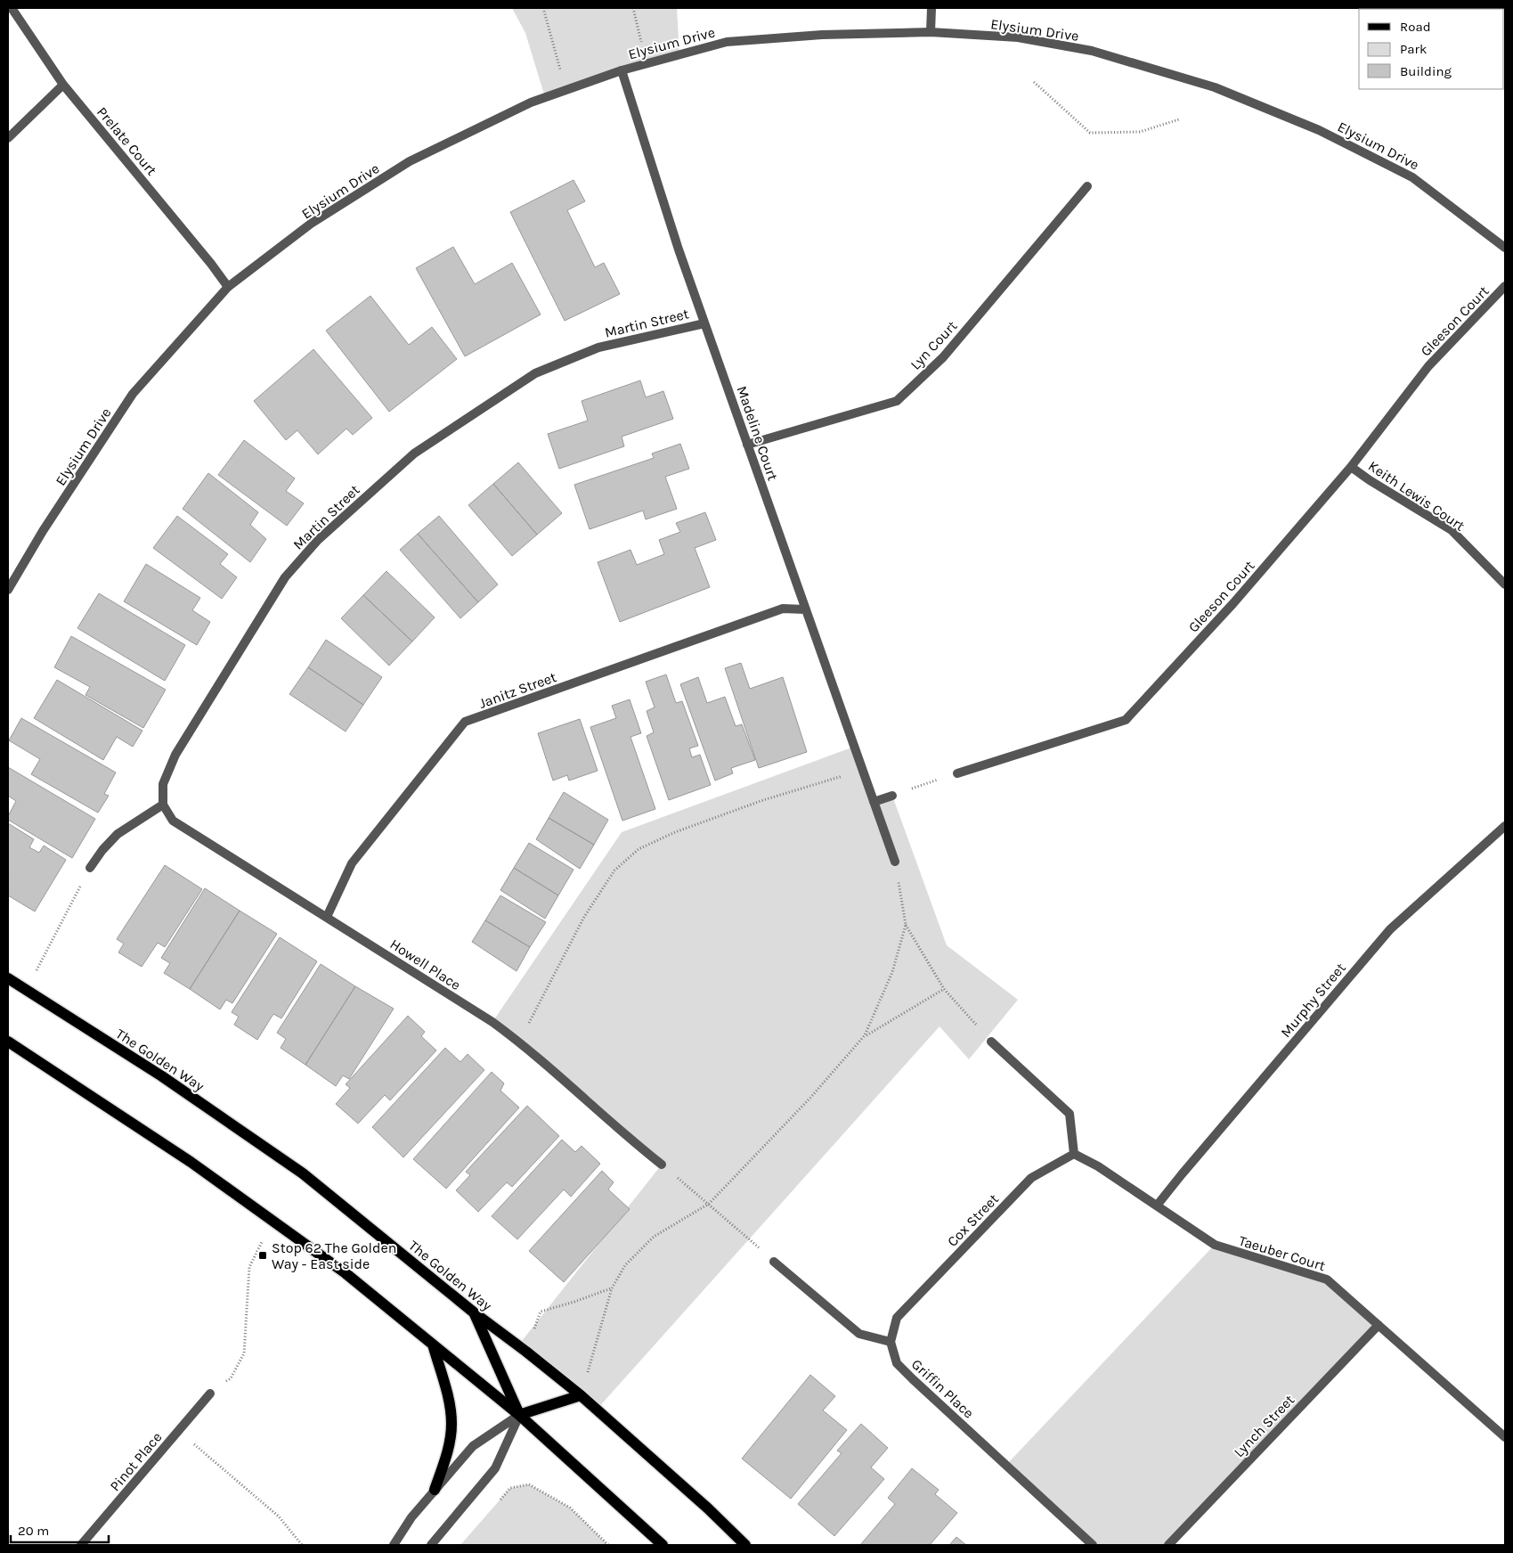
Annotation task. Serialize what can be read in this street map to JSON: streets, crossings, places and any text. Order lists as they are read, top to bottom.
{
  "streets": {
    "main road": ["The Golden Way"],
    "street": [
      "Elysium Drive",
      "Prelate Court",
      "Gleeson Court",
      "Martin Street",
      "Lyn Court",
      "Madeline Court",
      "Keith Lewis Court",
      "Janitz Street",
      "Howell Place",
      "Murphy Street",
      "Cox Street",
      "Taeuber Court",
      "Griffin Place",
      "Lynch Street",
      "Pinot Place"
    ]
  },
  "crossings": [
    ["Elysium Drive", "Prelate Court"],
    ["Elysium Drive", "Madeline Court"],
    ["Gleeson Court", "Keith Lewis Court"],
    ["Martin Street", "Madeline Court"],
    ["Martin Street", "Howell Place"],
    ["Lyn Court", "Madeline Court"],
    ["Madeline Court", "Janitz Street"],
    ["Janitz Street", "Howell Place"],
    ["Murphy Street", "Taeuber Court"],
    ["Cox Street", "Taeuber Court"],
    ["Cox Street", "Griffin Place"],
    ["Taeuber Court", "Lynch Street"]
  ],
  "places": {
    "transit": ["Stop 62 The Golden Way - East side"]
  },
  "legend": ["Road", "Park", "Building"],
  "scale_bar": "20 m"
}
